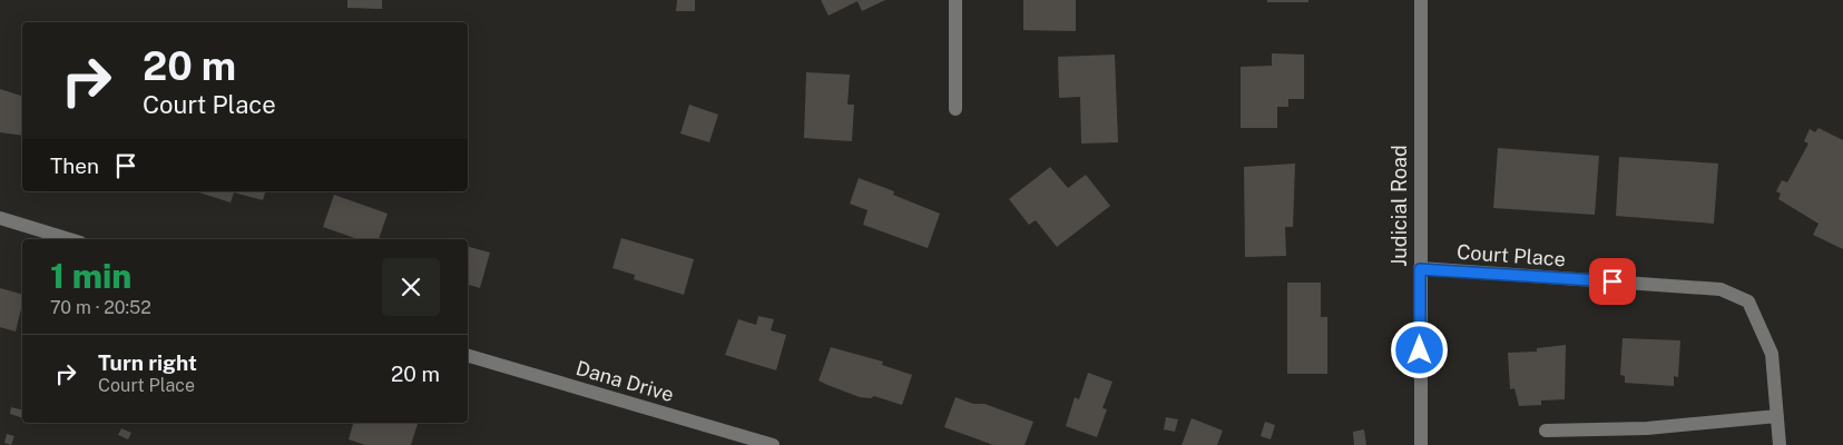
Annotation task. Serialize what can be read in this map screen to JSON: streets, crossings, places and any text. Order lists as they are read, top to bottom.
{
  "streets": {
    "street": ["Judicial Road", "Court Place", "Dana Drive"]
  },
  "crossings": [
    ["Judicial Road", "Court Place"]
  ],
  "page": {
    "turn": ["20 m", "Court Place"],
    "then": "Then",
    "heading": ["1 min", "70 m · 20:52"],
    "list": [
      {
        "name": "Turn right",
        "note": "Court Place",
        "value": "20 m"
      }
    ]
  }
}
